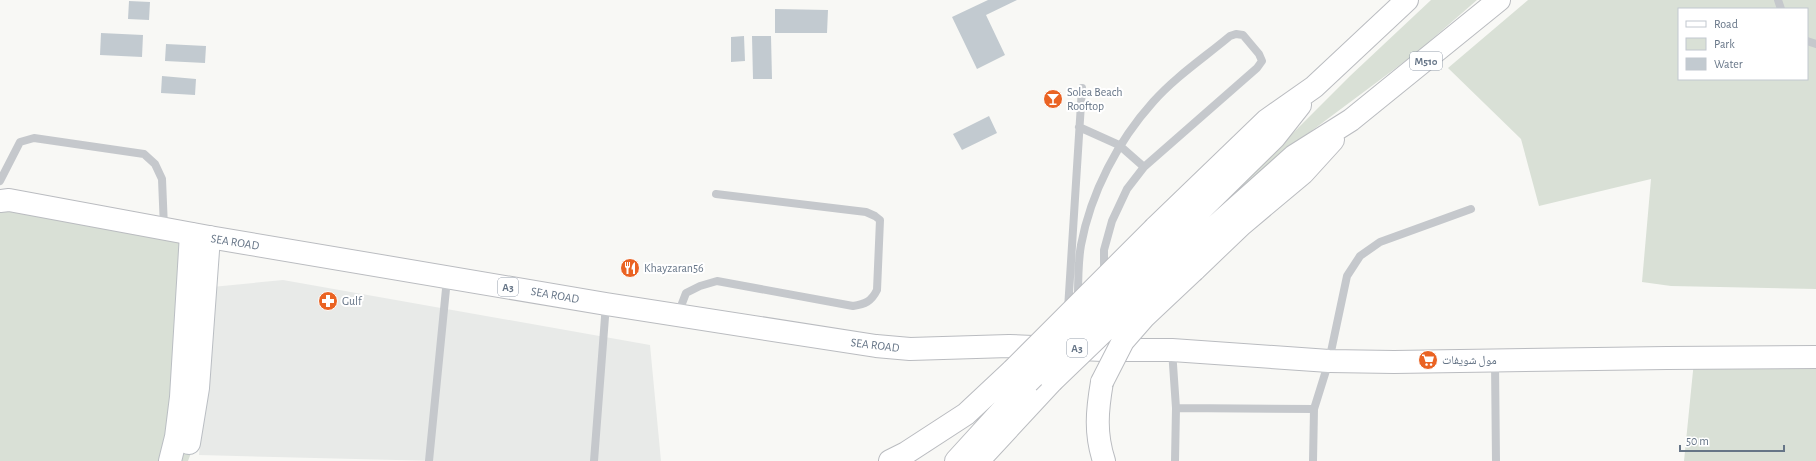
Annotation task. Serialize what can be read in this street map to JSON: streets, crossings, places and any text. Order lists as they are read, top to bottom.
{
  "streets": {
    "main road": ["M510", "SEA ROAD", "A3"]
  },
  "crossings": [
    ["SEA ROAD", "A3"]
  ],
  "places": {
    "bar": ["Solea Beach Rooftop"],
    "restaurant": ["Khayzaran56"],
    "pharmacy": ["Gulf"],
    "supermarket": ["مول شويفات"]
  },
  "legend": ["Road", "Park", "Water"],
  "scale_bar": "50 m"
}
